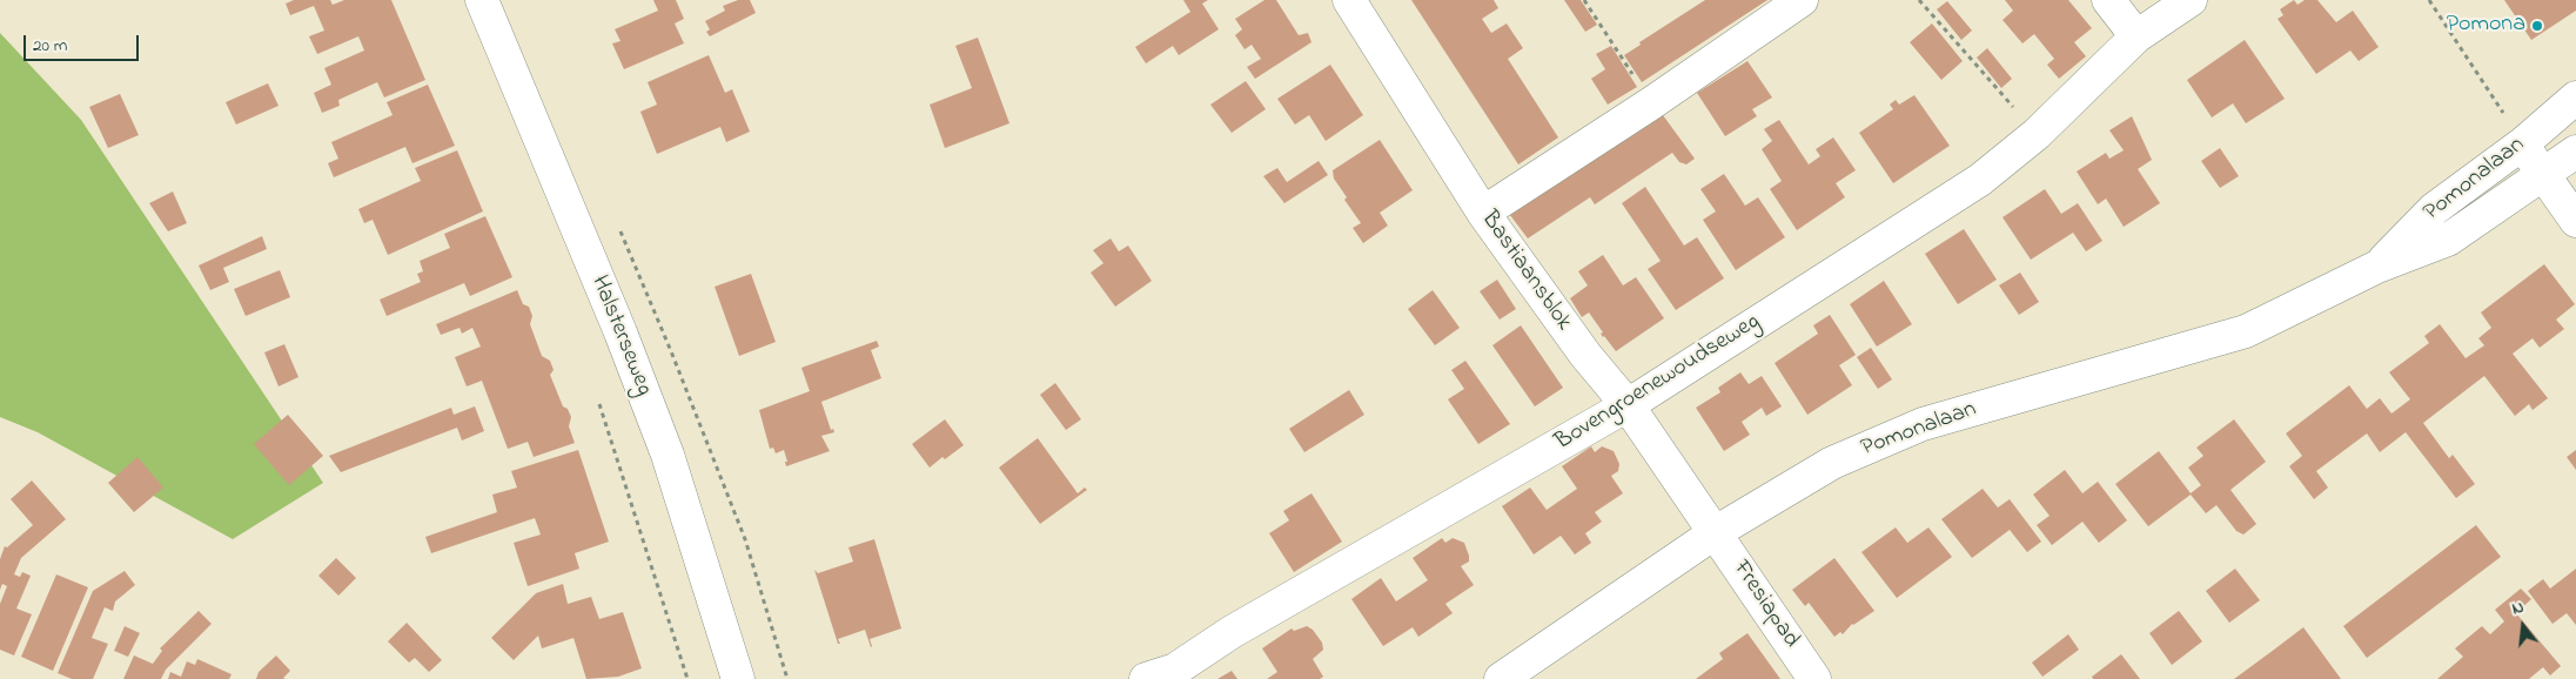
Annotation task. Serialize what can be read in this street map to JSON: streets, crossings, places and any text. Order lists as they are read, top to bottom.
{
  "streets": {
    "street": [
      "Pomonalaan",
      "Bastiaansblok",
      "Halsterseweg",
      "Bovengroenewoudseweg",
      "Fresiapad"
    ]
  },
  "crossings": [
    ["Pomonalaan", "Bastiaansblok"],
    ["Pomonalaan", "Fresiapad"],
    ["Bastiaansblok", "Bovengroenewoudseweg"],
    ["Bastiaansblok", "Fresiapad"]
  ],
  "places": ["Pomona"],
  "scale_bar": "20 m",
  "north": "top"
}
